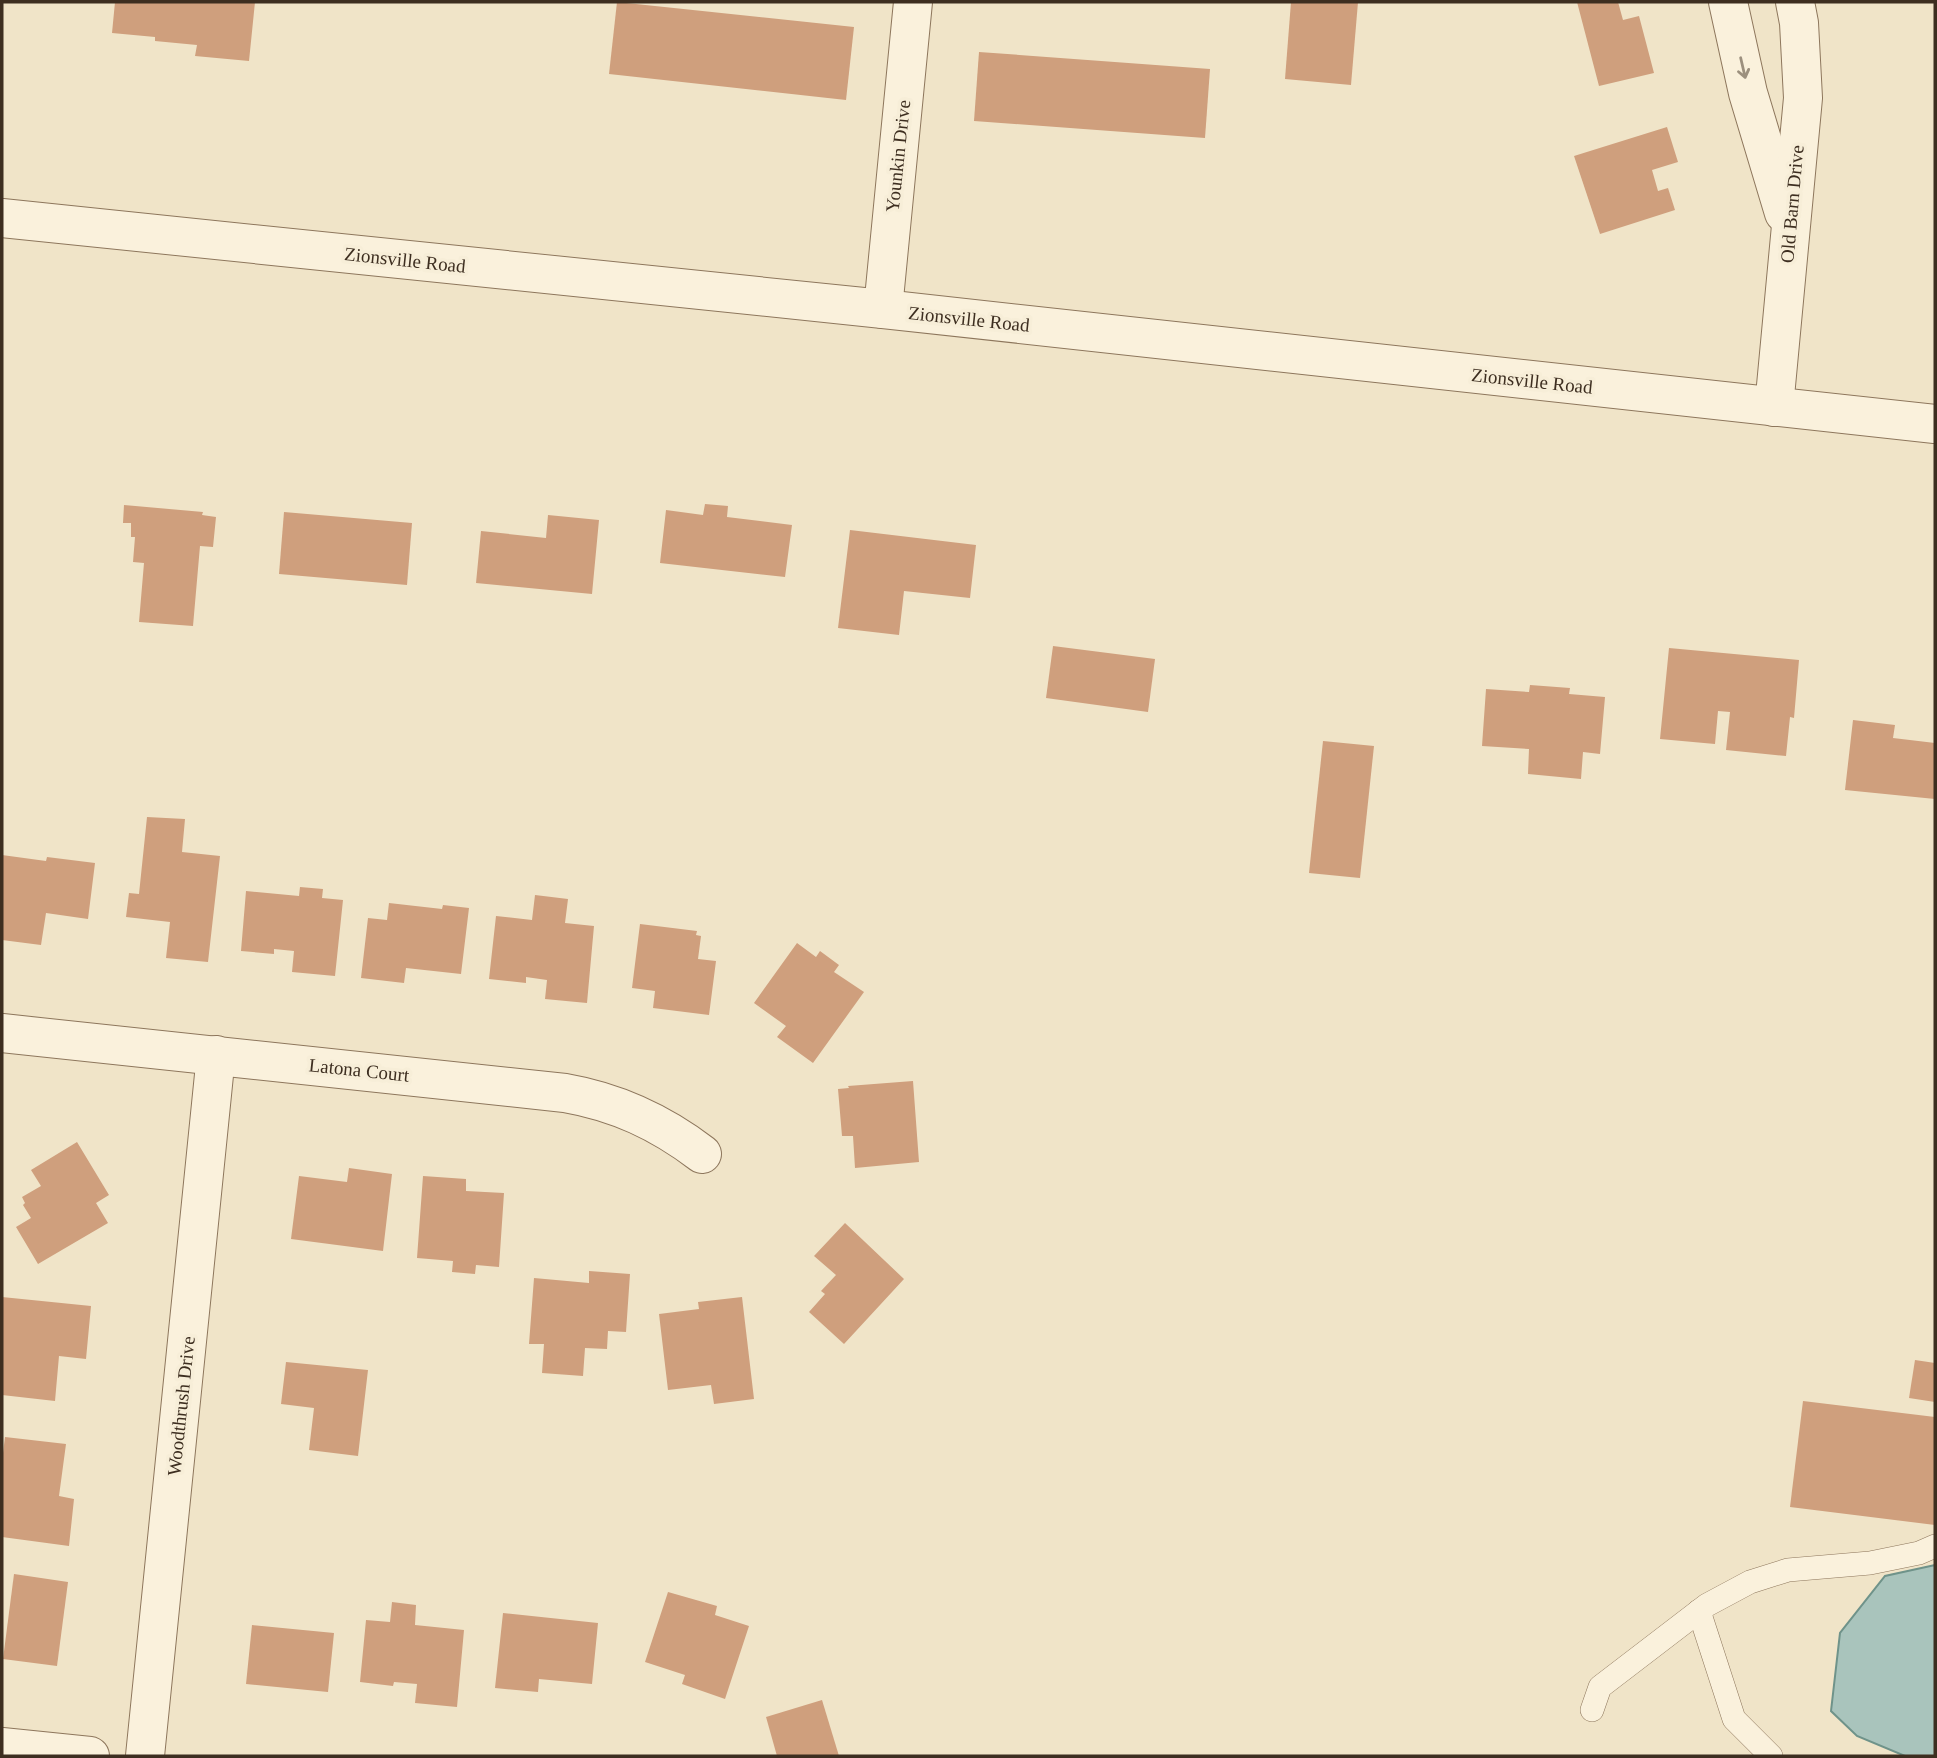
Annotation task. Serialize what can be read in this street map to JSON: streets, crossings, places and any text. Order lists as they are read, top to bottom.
{
  "streets": {
    "street": [
      "Younkin Drive",
      "Old Barn Drive",
      "Zionsville Road",
      "Latona Court",
      "Woodthrush Drive"
    ]
  },
  "crossings": [
    ["Younkin Drive", "Zionsville Road"],
    ["Old Barn Drive", "Zionsville Road"],
    ["Latona Court", "Woodthrush Drive"]
  ]
}
